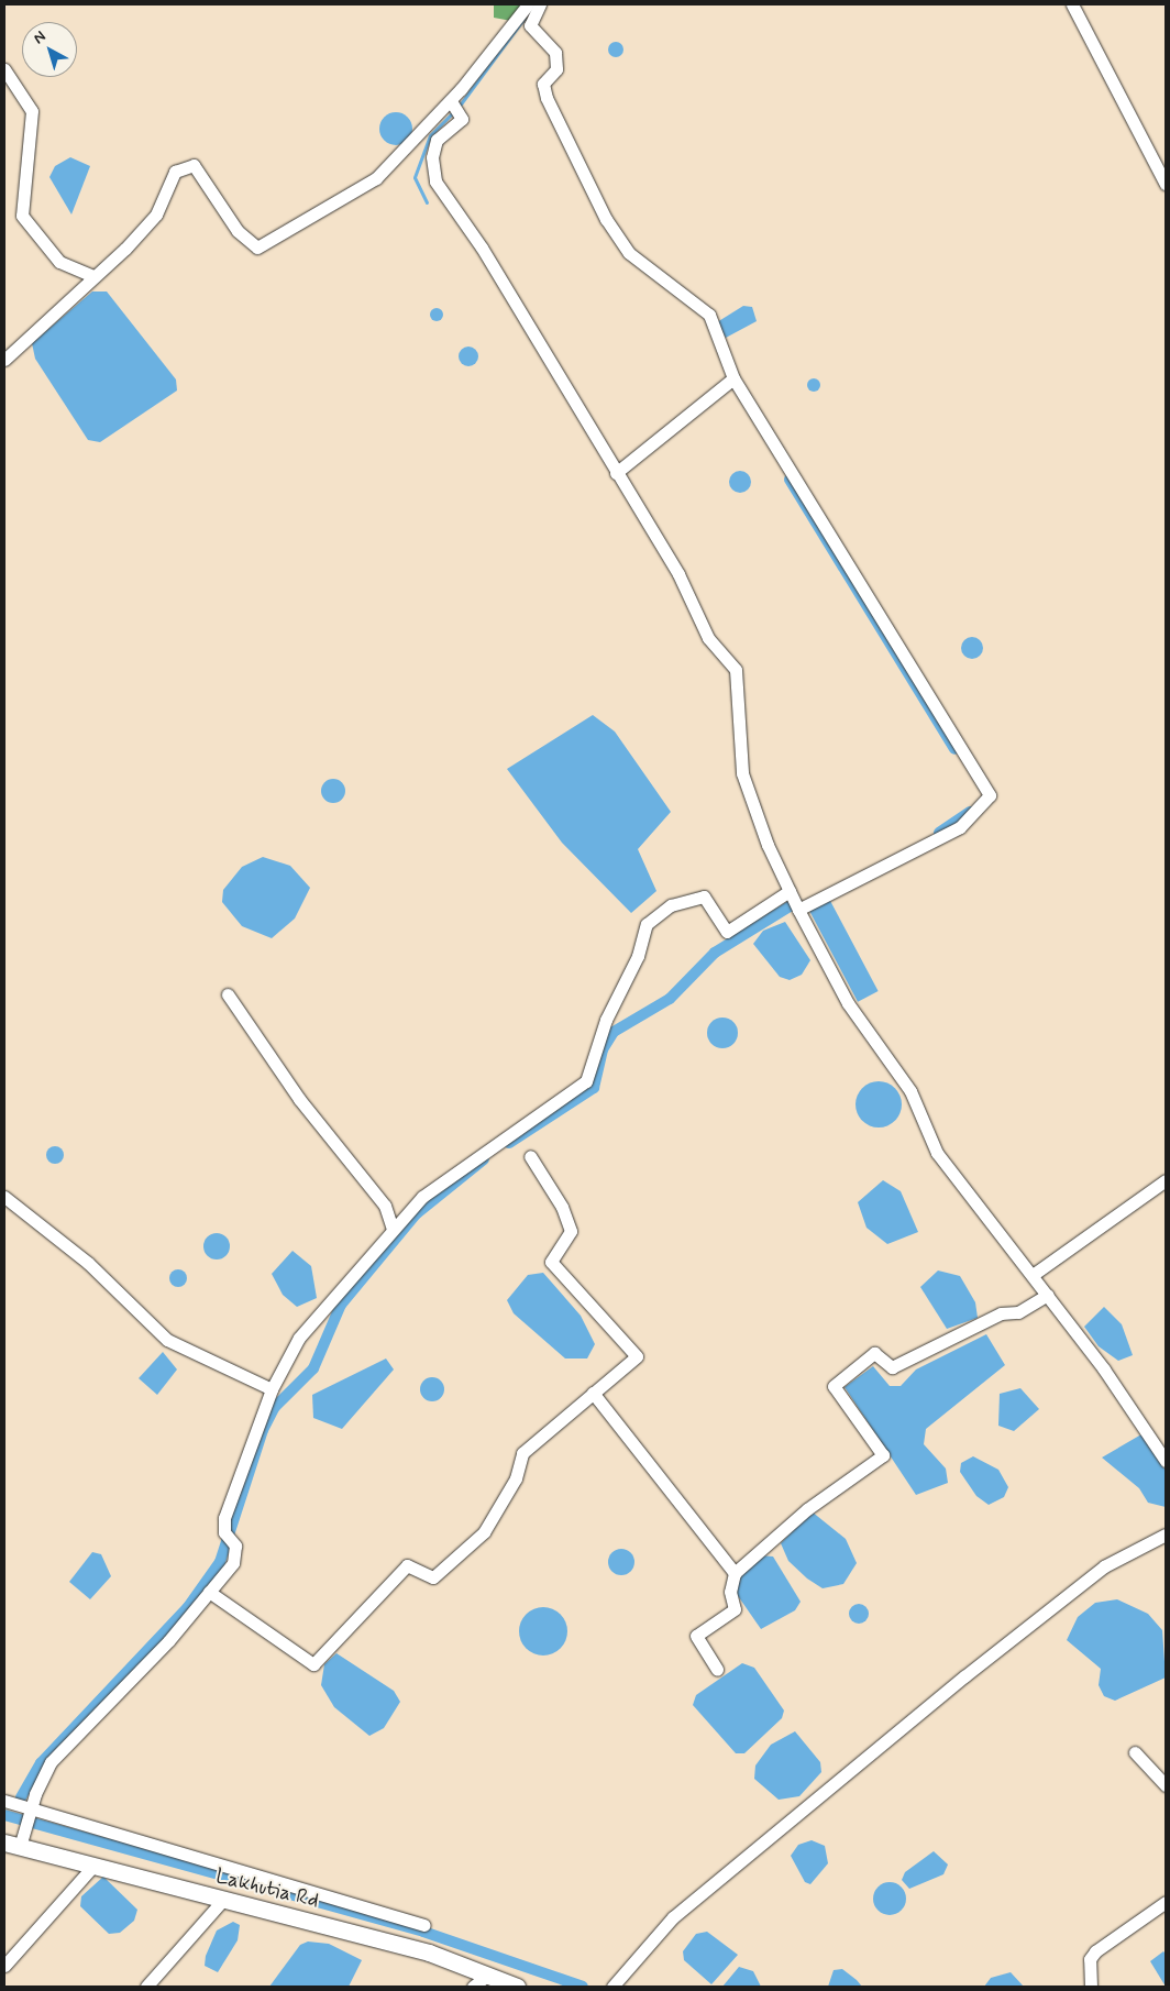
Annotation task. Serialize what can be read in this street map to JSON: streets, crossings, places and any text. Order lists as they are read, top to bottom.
{
  "streets": {
    "street": ["Lakhutia Rd"]
  },
  "north": "top left"
}
